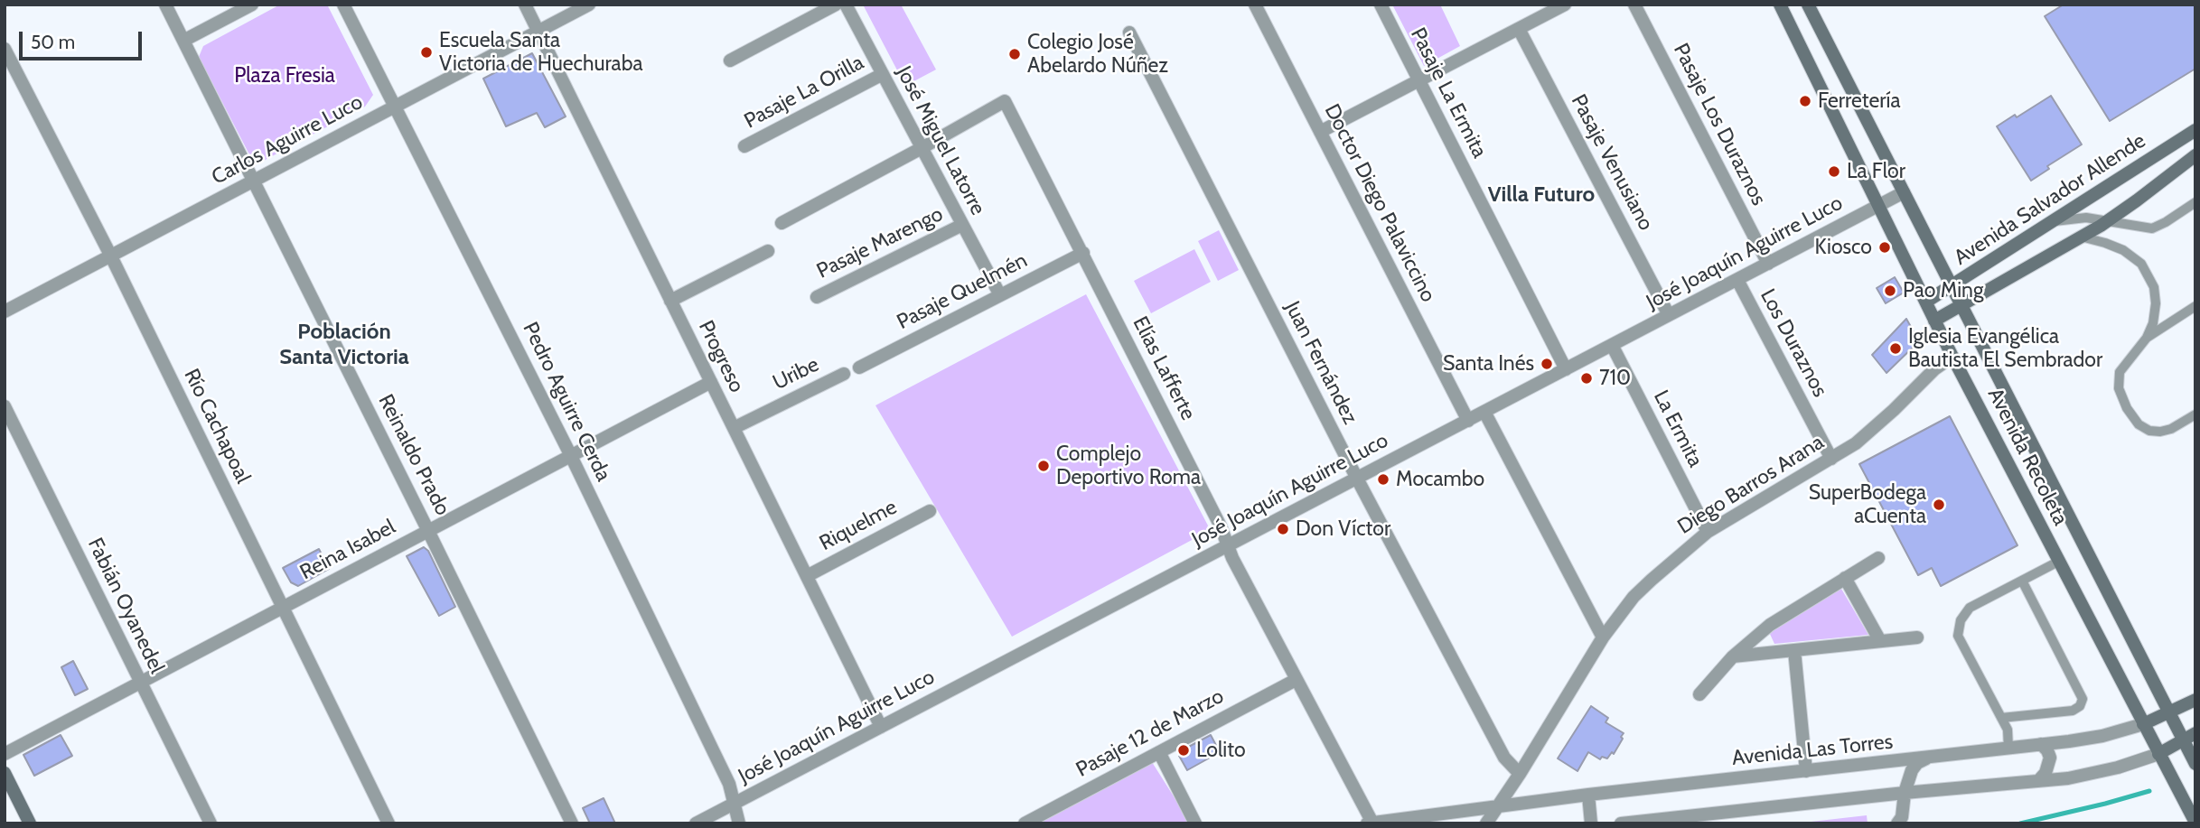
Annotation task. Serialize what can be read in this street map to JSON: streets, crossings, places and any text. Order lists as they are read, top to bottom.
{
  "streets": {
    "main road": ["Avenida Salvador Allende", "Avenida Recoleta", "Avenida Las Torres"],
    "street": [
      "Pasaje La Orilla",
      "Pasaje La Ermita",
      "Pasaje Los Duraznos",
      "Carlos Aguirre Luco",
      "José Miguel Latorre",
      "Pasaje Venusiano",
      "Doctor Diego Palaviccino",
      "Pasaje Marengo",
      "José Joaquín Aguirre Luco",
      "Pasaje Quelmén",
      "Los Duraznos",
      "Progreso",
      "Juan Fernández",
      "Elías Lafferte",
      "Uribe",
      "Pedro Aguirre Cerda",
      "Río Cachapoal",
      "La Ermita",
      "Reinaldo Prado",
      "Diego Barros Arana",
      "Riquelme",
      "Reina Isabel",
      "Fabián Oyanedel",
      "Pasaje 12 de Marzo"
    ]
  },
  "crossings": [
    ["Pasaje La Orilla", "José Miguel Latorre"],
    ["Pasaje La Ermita", "José Joaquín Aguirre Luco"],
    ["Pasaje Los Duraznos", "José Joaquín Aguirre Luco"],
    ["Carlos Aguirre Luco", "Progreso"],
    ["Carlos Aguirre Luco", "Pedro Aguirre Cerda"],
    ["Carlos Aguirre Luco", "Río Cachapoal"],
    ["Carlos Aguirre Luco", "Reinaldo Prado"],
    ["José Miguel Latorre", "Pasaje Marengo"],
    ["José Miguel Latorre", "Pasaje Quelmén"],
    ["José Miguel Latorre", "Elías Lafferte"],
    ["Pasaje Venusiano", "José Joaquín Aguirre Luco"],
    ["Avenida Salvador Allende", "Avenida Recoleta"],
    ["Doctor Diego Palaviccino", "José Joaquín Aguirre Luco"],
    ["José Joaquín Aguirre Luco", "Los Duraznos"],
    ["José Joaquín Aguirre Luco", "Progreso"],
    ["José Joaquín Aguirre Luco", "Juan Fernández"],
    ["José Joaquín Aguirre Luco", "Elías Lafferte"],
    ["José Joaquín Aguirre Luco", "Pedro Aguirre Cerda"],
    ["José Joaquín Aguirre Luco", "La Ermita"],
    ["José Joaquín Aguirre Luco", "Avenida Recoleta"],
    ["Pasaje Quelmén", "Elías Lafferte"],
    ["Los Duraznos", "Diego Barros Arana"],
    ["Progreso", "Uribe"],
    ["Progreso", "Riquelme"],
    ["Progreso", "Reina Isabel"],
    ["Juan Fernández", "Diego Barros Arana"],
    ["Elías Lafferte", "Pasaje 12 de Marzo"],
    ["Elías Lafferte", "Avenida Las Torres"],
    ["Pedro Aguirre Cerda", "Reina Isabel"],
    ["Río Cachapoal", "Reina Isabel"],
    ["La Ermita", "Diego Barros Arana"],
    ["Reinaldo Prado", "Reina Isabel"],
    ["Avenida Recoleta", "Diego Barros Arana"],
    ["Avenida Recoleta", "Avenida Las Torres"],
    ["Diego Barros Arana", "Avenida Las Torres"],
    ["Reina Isabel", "Fabián Oyanedel"]
  ],
  "districts": ["Villa Futuro", "Población Santa Victoria"],
  "parks": ["Plaza Fresia"],
  "places": [
    "Escuela Santa Victoria de Huechuraba",
    "Colegio José Abelardo Núñez",
    "Ferretería",
    "La Flor",
    "Kiosco",
    "Pao Ming",
    "Iglesia Evangélica Bautista El Sembrador",
    "Santa Inés",
    "710",
    "Complejo Deportivo Roma",
    "Mocambo",
    "SuperBodega aCuenta",
    "Don Víctor",
    "Lolito"
  ],
  "scale_bar": "50 m"
}
